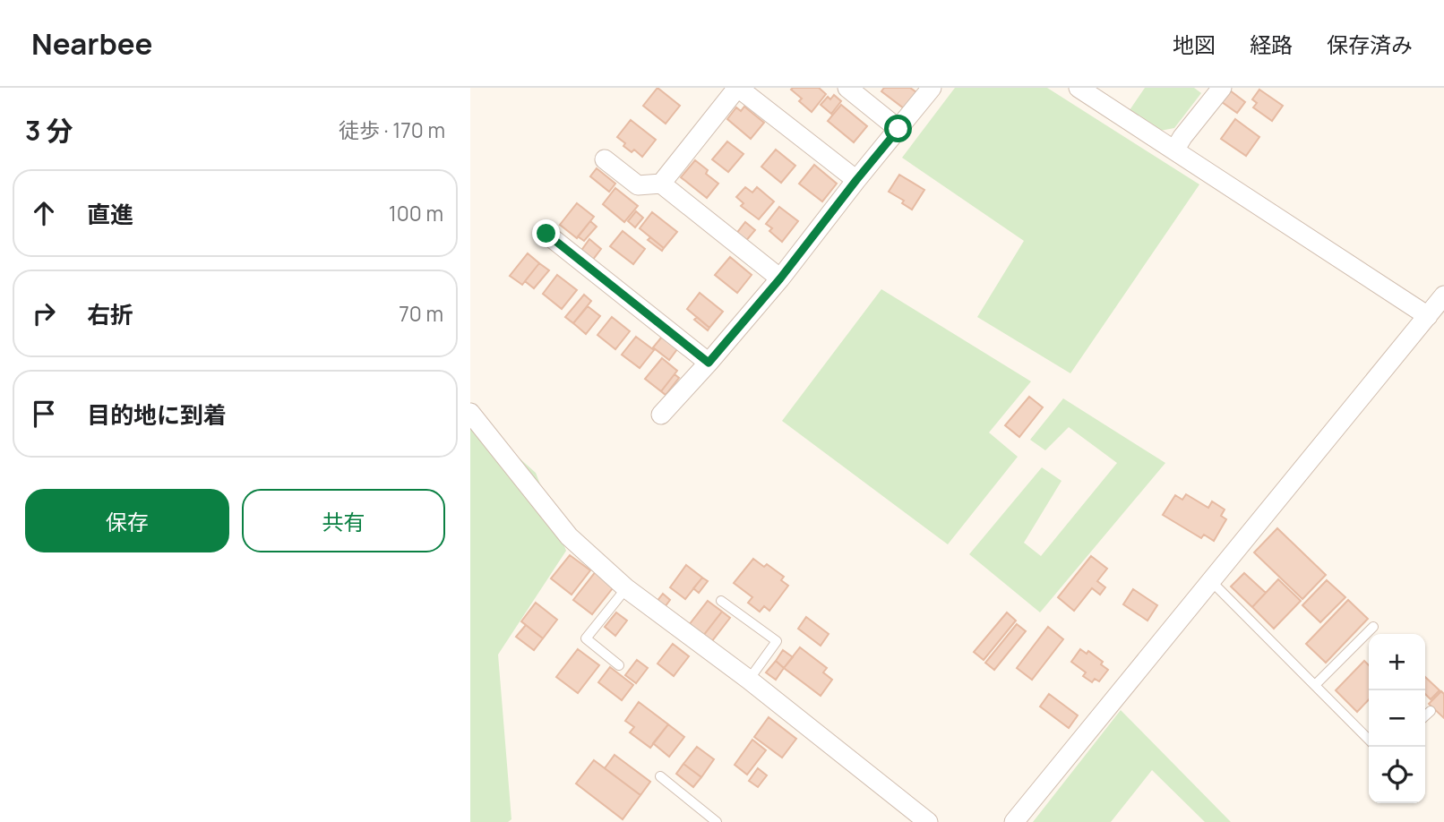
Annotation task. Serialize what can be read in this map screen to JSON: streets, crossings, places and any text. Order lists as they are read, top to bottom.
{
  "page": {
    "header": "Nearbee",
    "nav": ["地図", "経路", "保存済み"],
    "heading": ["3 分", "徒歩 · 170 m"],
    "list": [
      ["直進", "100 m"],
      ["右折", "70 m"],
      "目的地に到着"
    ],
    "buttons": ["保存", "共有"],
    "map_buttons": ["+", "−"]
  }
}
